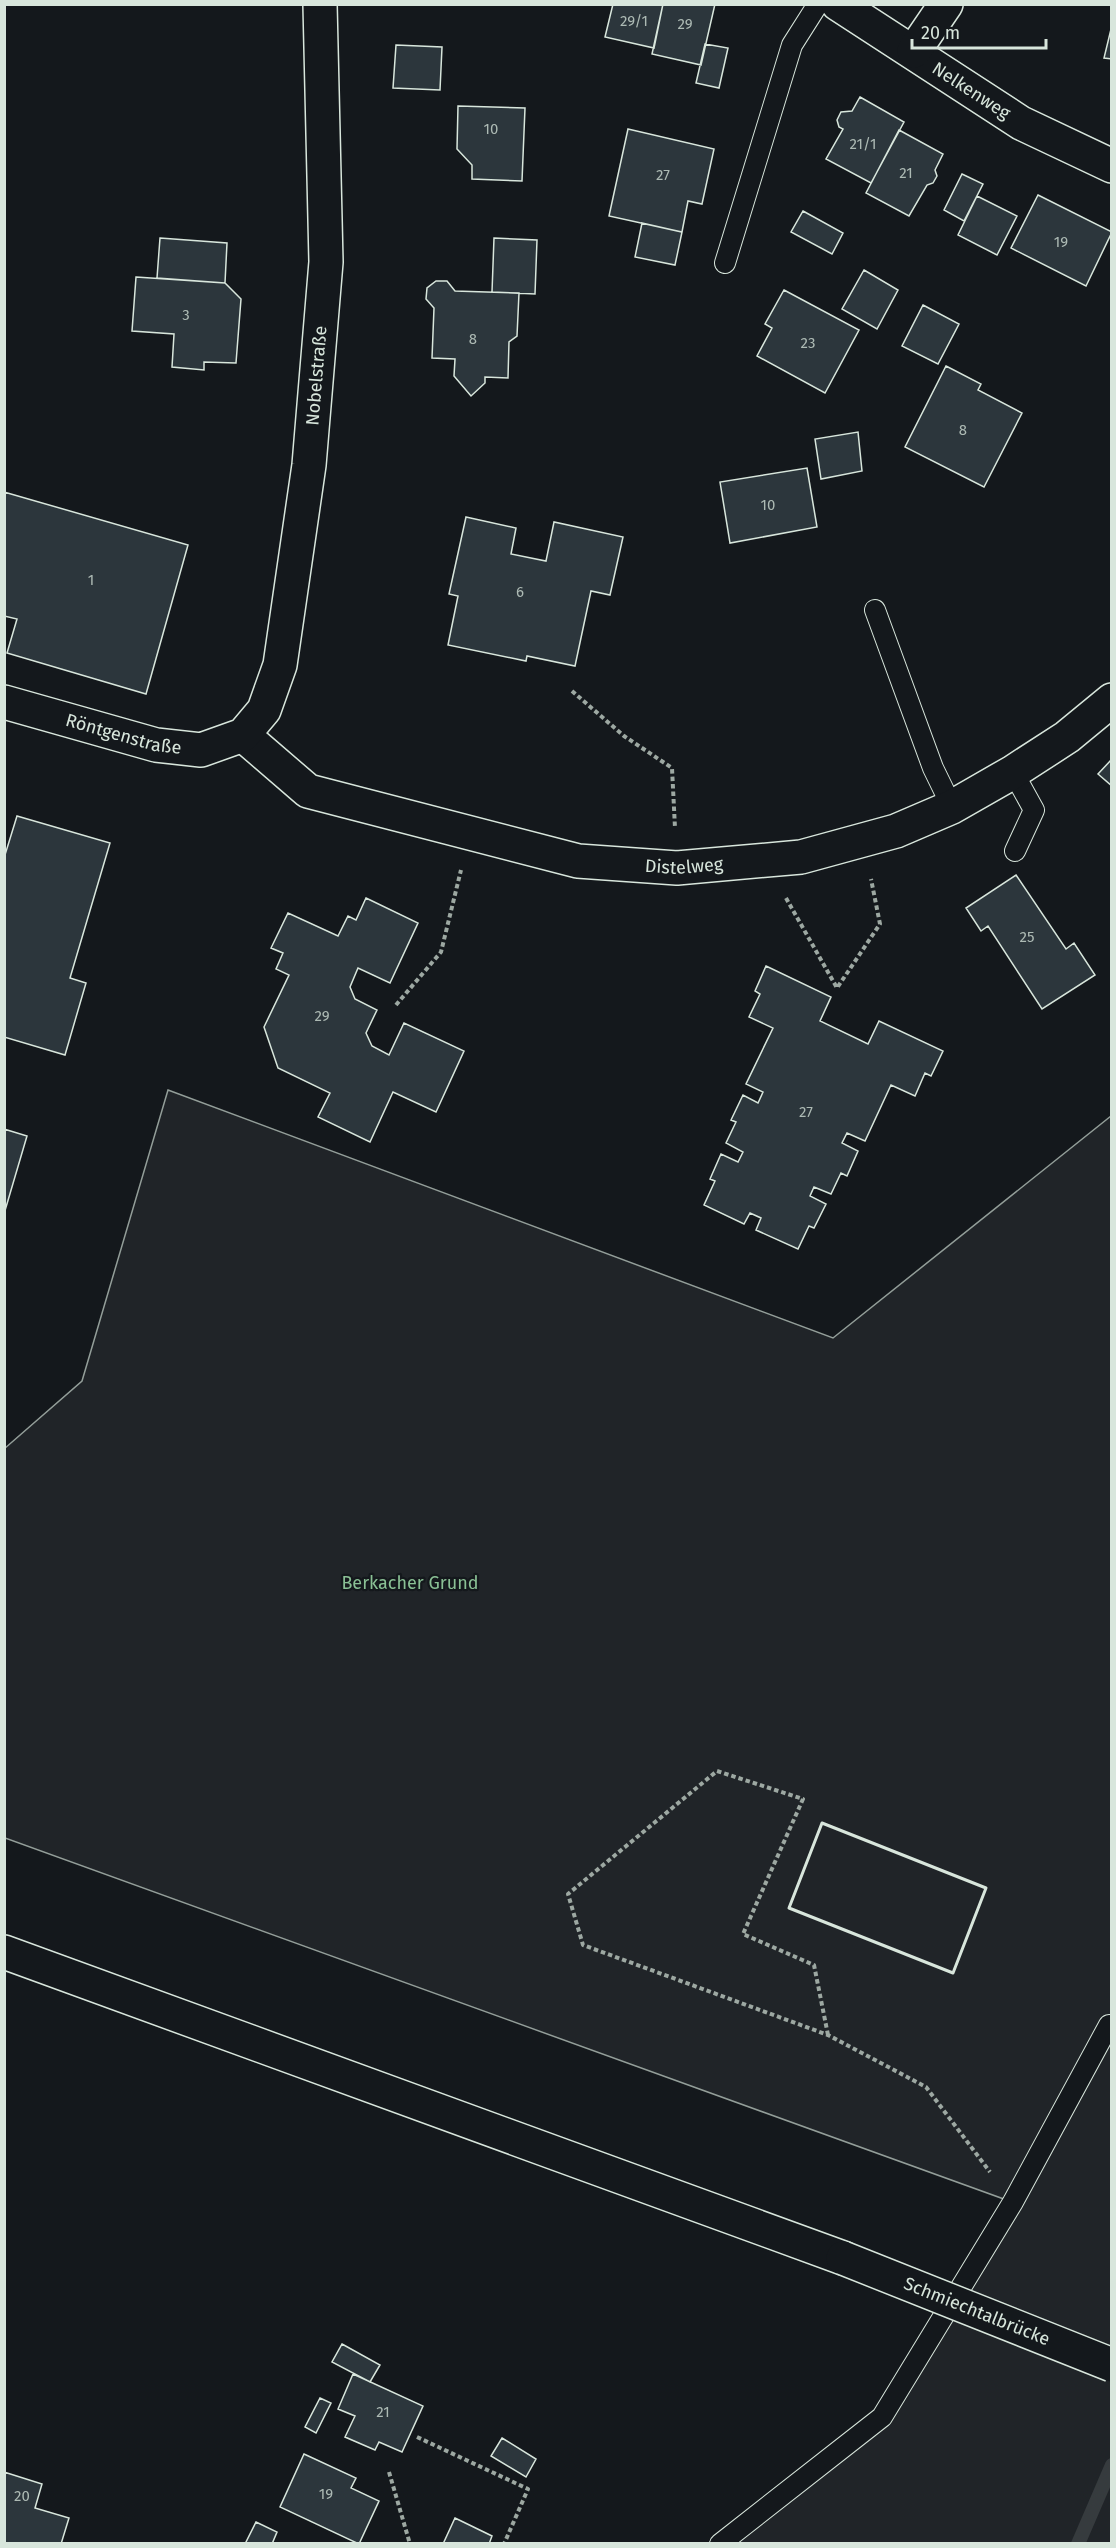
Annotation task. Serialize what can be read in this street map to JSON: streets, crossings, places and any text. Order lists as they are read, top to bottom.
{
  "streets": {
    "street": [
      "Nelkenweg",
      "Nobelstraße",
      "Röntgenstraße",
      "Distelweg",
      "Schmiechtalbrücke"
    ]
  },
  "crossings": [
    ["Nobelstraße", "Röntgenstraße"],
    ["Nobelstraße", "Distelweg"],
    ["Röntgenstraße", "Distelweg"]
  ],
  "parks": ["Berkacher Grund"],
  "house_numbers": [
    "29/1",
    "29",
    "10",
    "21/1",
    "21",
    "27",
    "19",
    "3",
    "8",
    "23",
    "8",
    "10",
    "1",
    "6",
    "25",
    "29",
    "27",
    "21",
    "19",
    "20"
  ],
  "scale_bar": "20 m"
}
